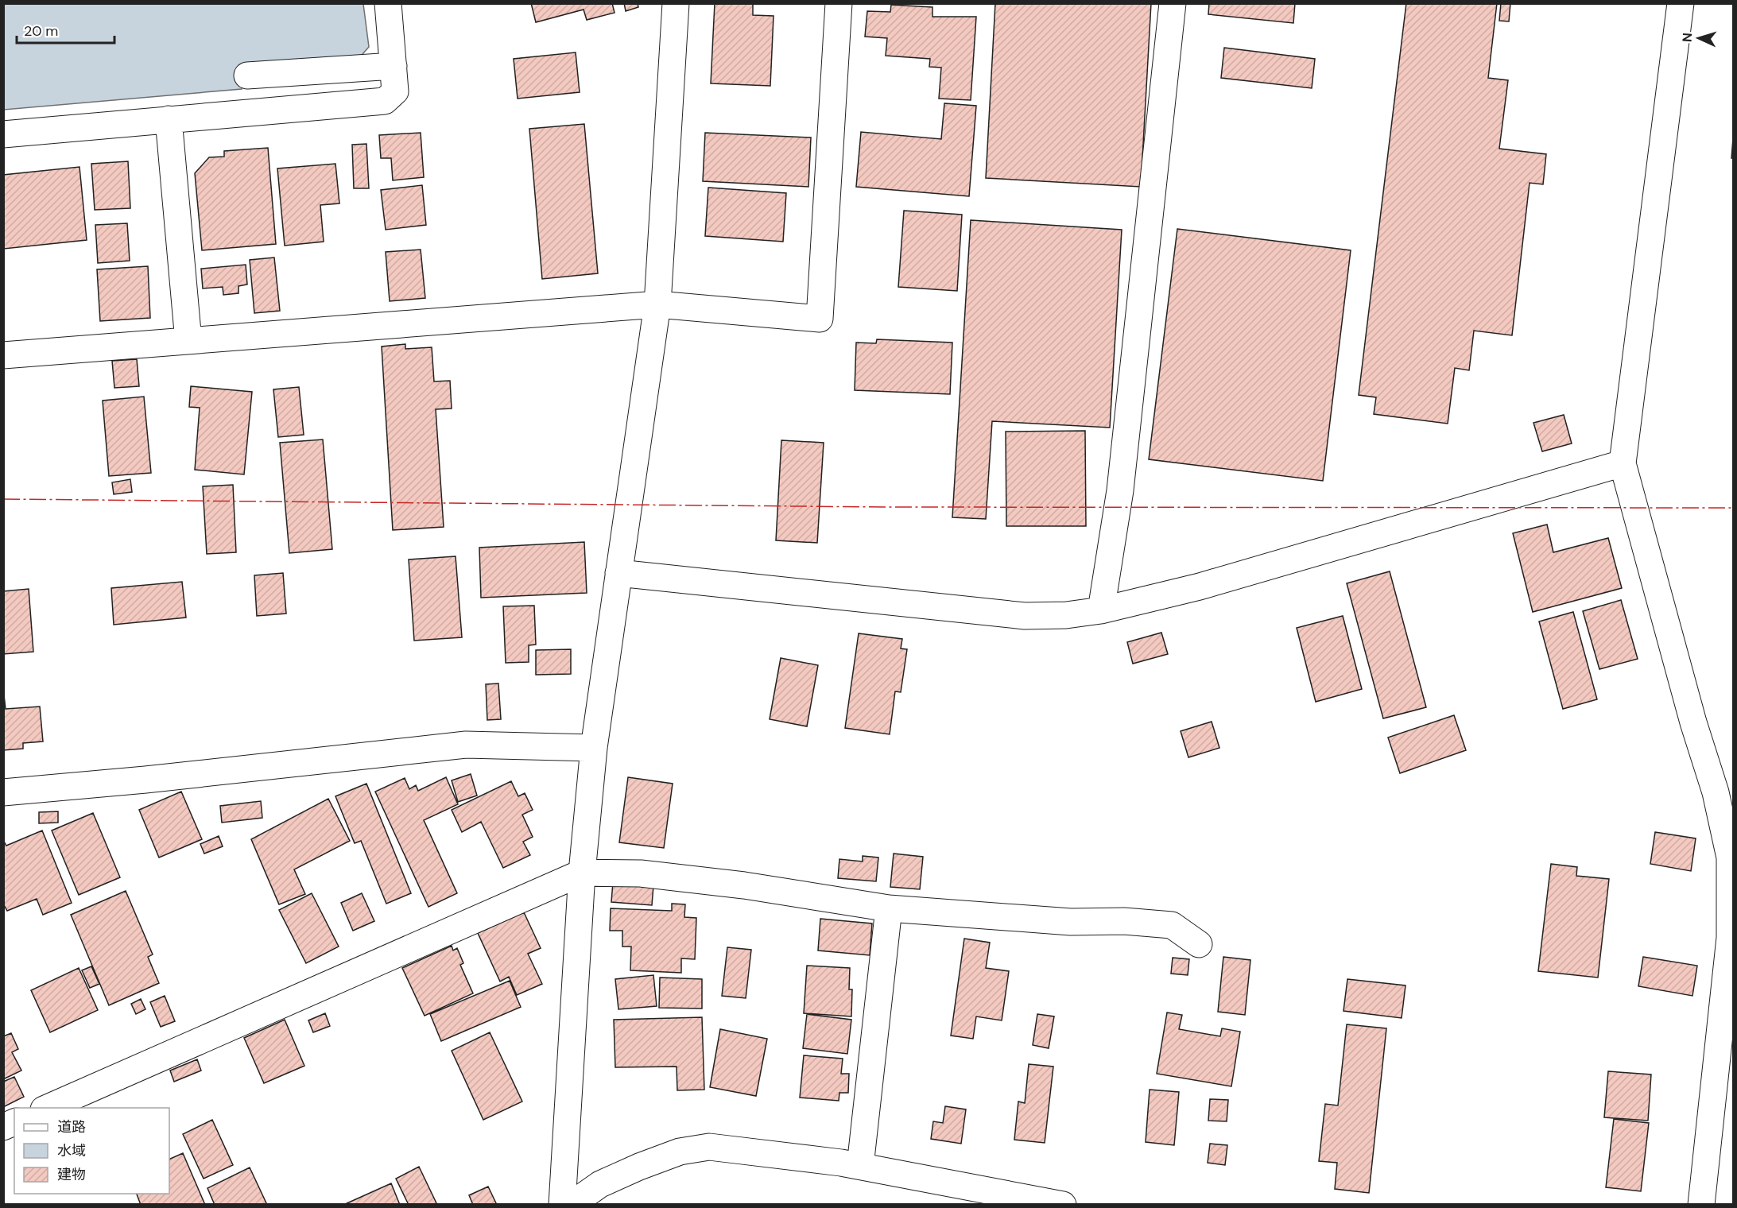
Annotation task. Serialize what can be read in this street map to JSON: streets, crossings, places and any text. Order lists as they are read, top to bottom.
{
  "legend": ["道路", "水域", "建物"],
  "scale_bar": "20 m",
  "north": "left"
}
